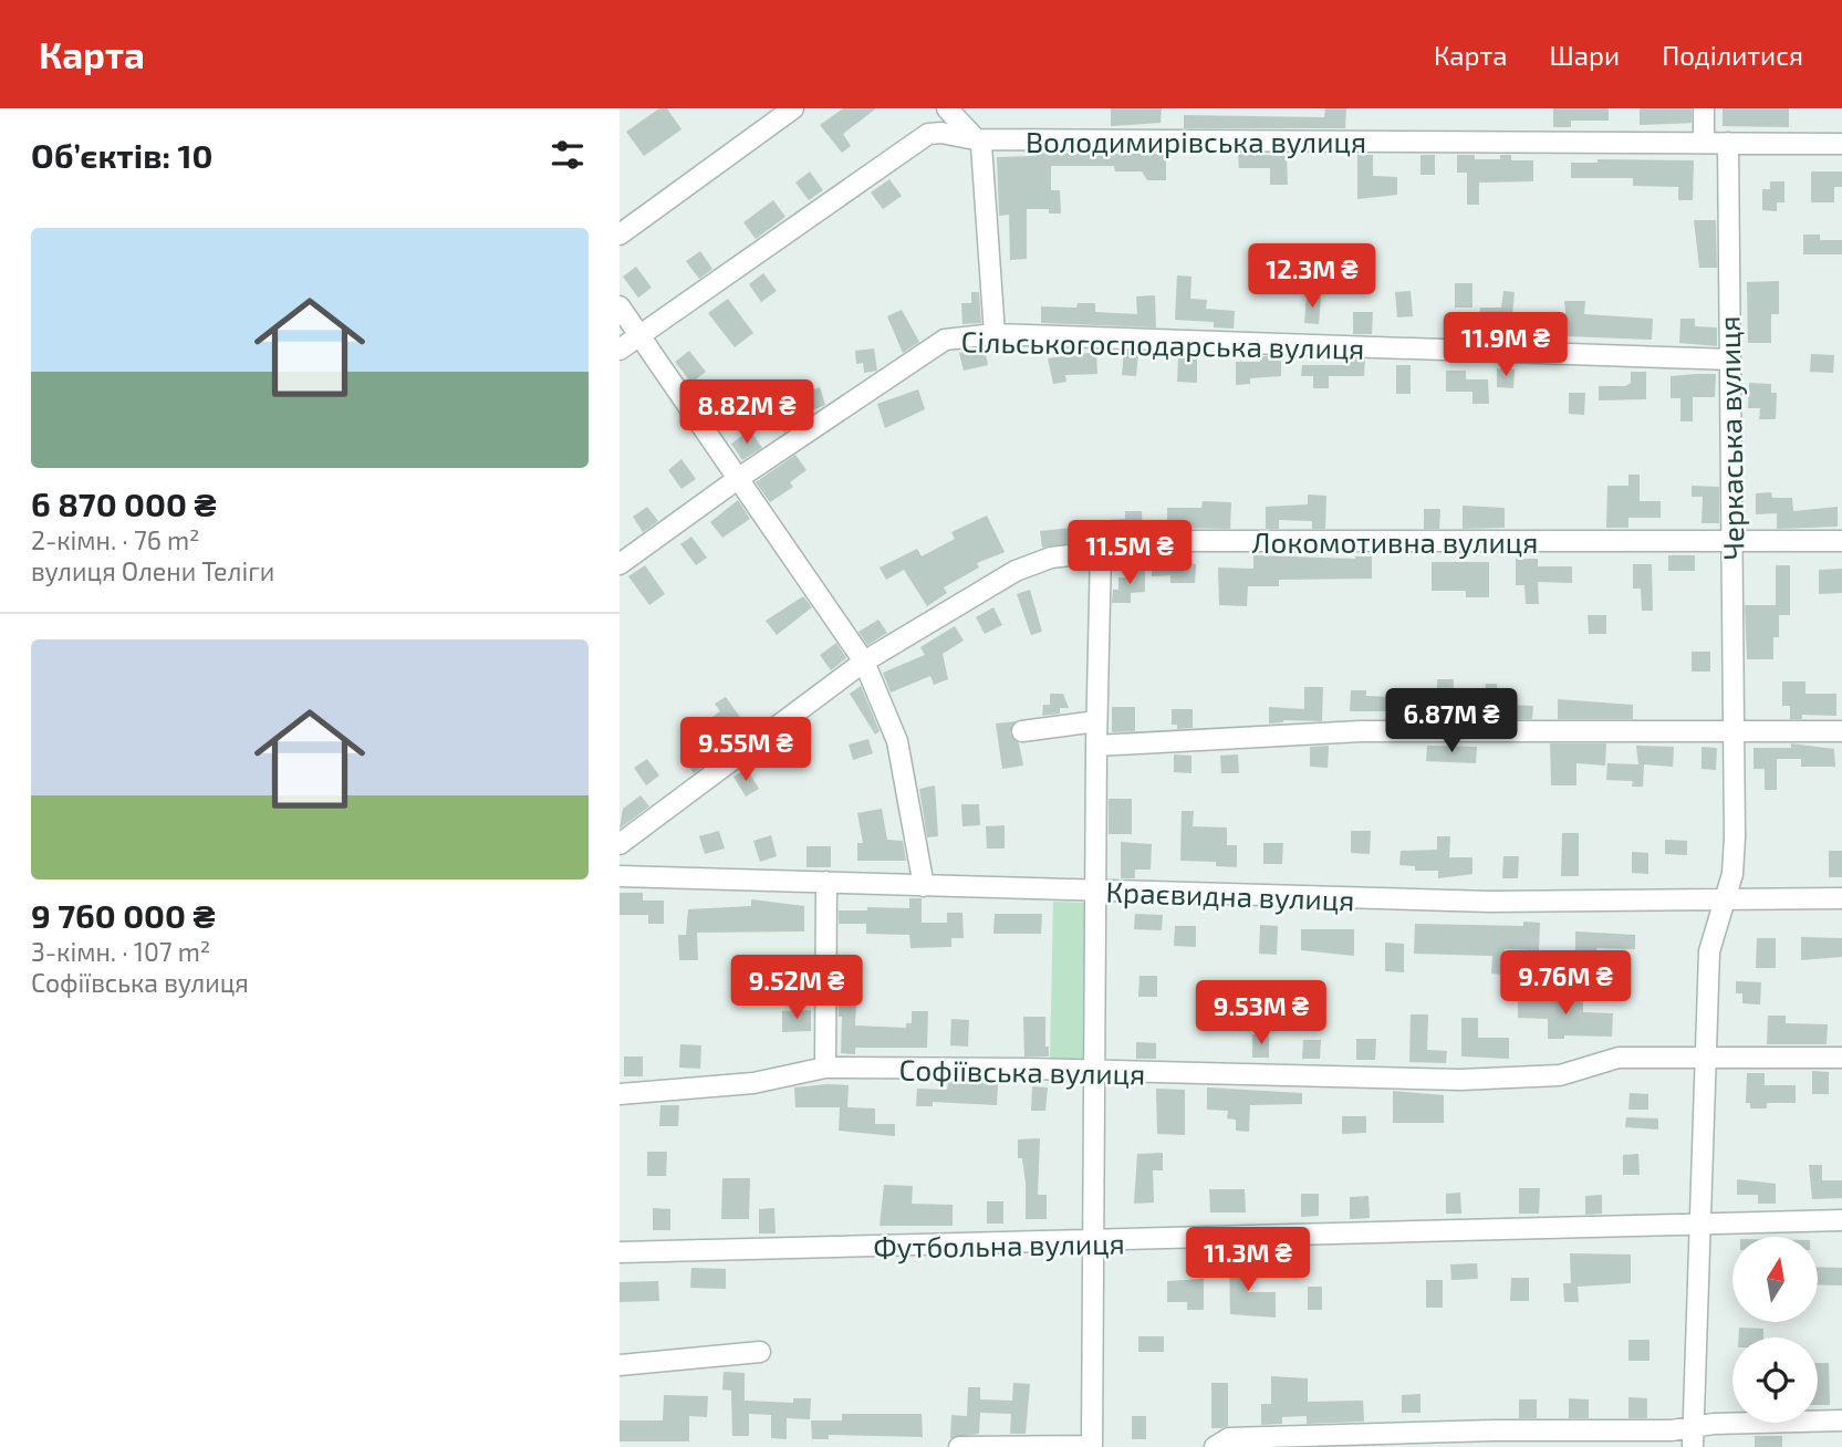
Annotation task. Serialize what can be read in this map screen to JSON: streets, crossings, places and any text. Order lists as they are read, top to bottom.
{
  "streets": {
    "street": [
      "Володимирівська вулиця",
      "Сільськогосподарська вулиця",
      "Черкаська вулиця",
      "Локомотивна вулиця",
      "Краєвидна вулиця",
      "Софіївська вулиця",
      "Футбольна вулиця"
    ]
  },
  "crossings": [
    ["Володимирівська вулиця", "Черкаська вулиця"],
    ["Сільськогосподарська вулиця", "Черкаська вулиця"],
    ["Черкаська вулиця", "Локомотивна вулиця"],
    ["Черкаська вулиця", "Краєвидна вулиця"],
    ["Черкаська вулиця", "Софіївська вулиця"],
    ["Черкаська вулиця", "Футбольна вулиця"]
  ],
  "north": "top",
  "page": {
    "header": "Карта",
    "nav": ["Карта", "Шари", "Поділитися"],
    "heading": "Об’єктів: 10",
    "list": [
      {
        "name": "6 870 000 ₴",
        "note": "2-кімн. · 76 m² · вулиця Олени Теліги"
      },
      {
        "name": "9 760 000 ₴",
        "note": "3-кімн. · 107 m² · Софіївська вулиця"
      }
    ],
    "price": [
      "12.3M ₴",
      "11.9M ₴",
      "8.82M ₴",
      "11.5M ₴",
      "6.87M ₴",
      "9.55M ₴",
      "9.76M ₴",
      "9.52M ₴",
      "9.53M ₴",
      "11.3M ₴"
    ]
  }
}
